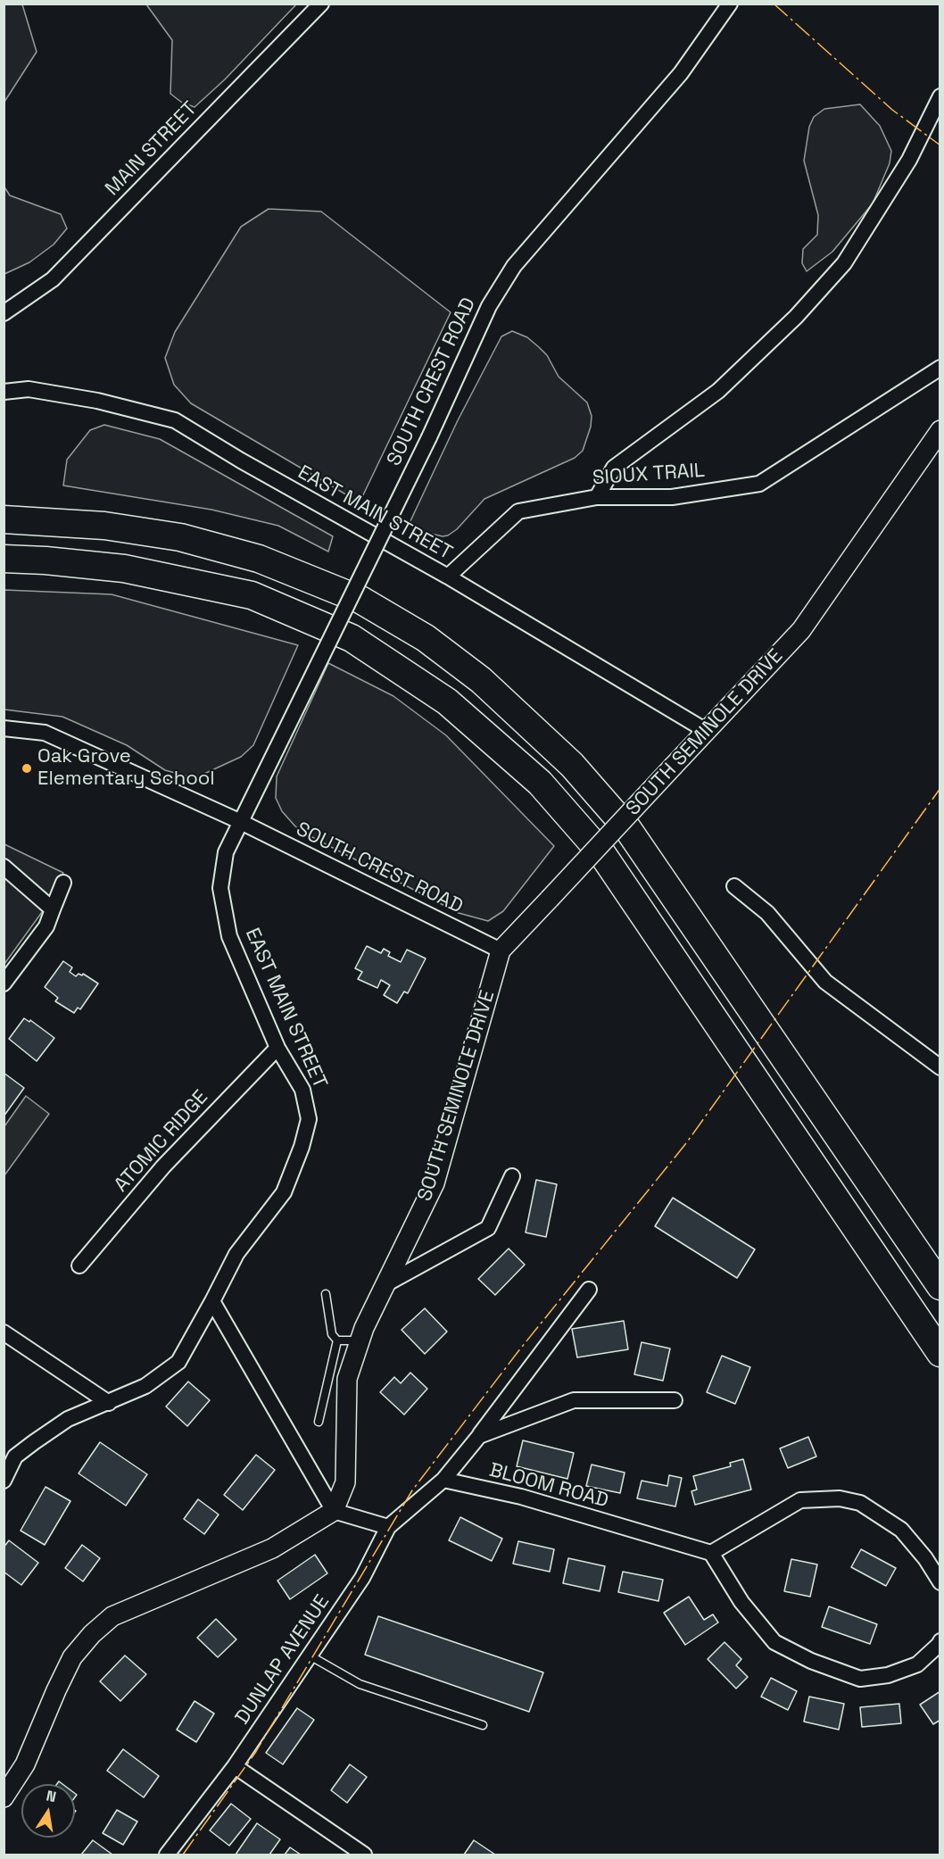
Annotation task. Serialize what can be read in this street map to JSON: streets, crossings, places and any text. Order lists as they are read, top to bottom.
{
  "streets": {
    "street": [
      "MAIN STREET",
      "SOUTH CREST ROAD",
      "SIOUX TRAIL",
      "EAST MAIN STREET",
      "SOUTH SEMINOLE DRIVE",
      "ATOMIC RIDGE",
      "BLOOM ROAD",
      "DUNLAP AVENUE"
    ]
  },
  "crossings": [
    ["SOUTH CREST ROAD", "EAST MAIN STREET"],
    ["SOUTH CREST ROAD", "SOUTH SEMINOLE DRIVE"],
    ["SIOUX TRAIL", "EAST MAIN STREET"],
    ["EAST MAIN STREET", "SOUTH SEMINOLE DRIVE"],
    ["EAST MAIN STREET", "ATOMIC RIDGE"]
  ],
  "places": ["Oak Grove Elementary School"],
  "north": "top"
}
